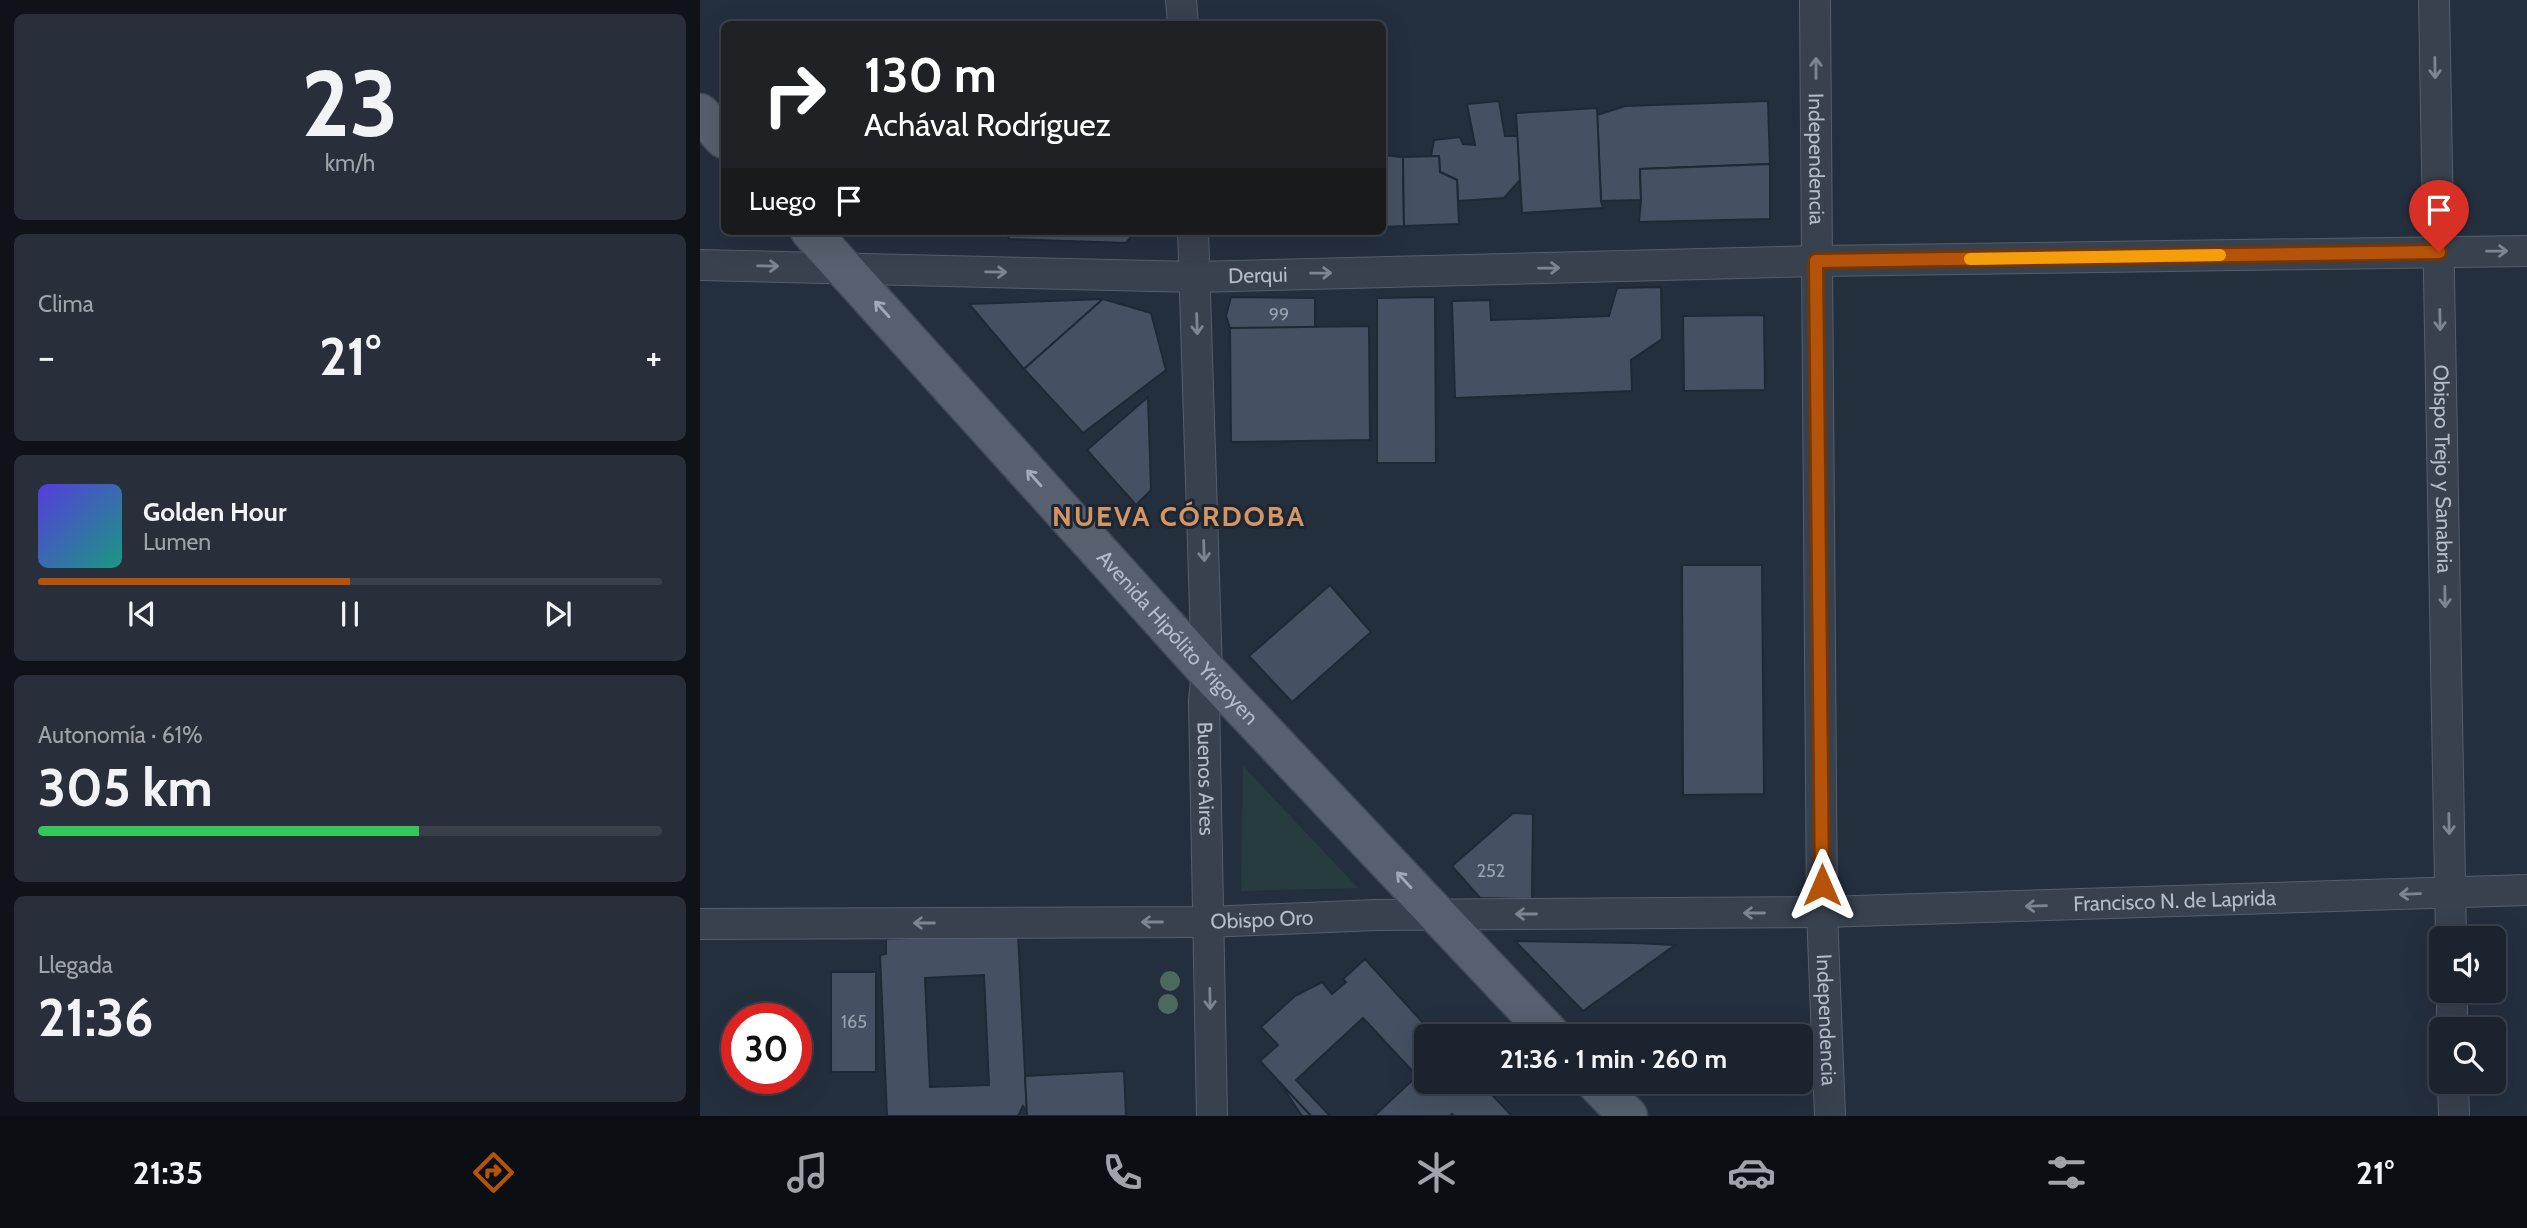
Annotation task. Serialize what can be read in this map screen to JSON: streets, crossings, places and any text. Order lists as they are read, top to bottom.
{
  "streets": {
    "main road": ["Avenida Hipólito Yrigoyen"],
    "street": [
      "Independencia",
      "Derqui",
      "Obispo Trejo y Sanabria",
      "Buenos Aires",
      "Francisco N. de Laprida",
      "Obispo Oro"
    ]
  },
  "crossings": [
    ["Independencia", "Derqui"],
    ["Independencia", "Francisco N. de Laprida"],
    ["Independencia", "Obispo Oro"],
    ["Derqui", "Obispo Trejo y Sanabria"],
    ["Derqui", "Avenida Hipólito Yrigoyen"],
    ["Derqui", "Buenos Aires"],
    ["Obispo Trejo y Sanabria", "Francisco N. de Laprida"],
    ["Avenida Hipólito Yrigoyen", "Buenos Aires"],
    ["Avenida Hipólito Yrigoyen", "Obispo Oro"],
    ["Buenos Aires", "Obispo Oro"],
    ["Francisco N. de Laprida", "Obispo Oro"]
  ],
  "one_way": [
    "Derqui",
    "Obispo Trejo y Sanabria",
    "Avenida Hipólito Yrigoyen",
    "Buenos Aires",
    "Francisco N. de Laprida",
    "Obispo Oro"
  ],
  "districts": ["NUEVA CÓRDOBA"],
  "house_numbers": ["99", "252", "165"],
  "page": {
    "tile": [
      ["23", "km/h"],
      "Clima",
      ["Autonomía · 61%", "305 km"],
      ["Llegada", "21:36"]
    ],
    "turn": ["130 m", "Achával Rodríguez"],
    "then": "Luego",
    "heat": ["−", "21°", "+"],
    "song": ["Golden Hour", "Lumen"],
    "limit": "30",
    "trip": "21:36 · 1 min · 260 m",
    "tabs": ["21:35", "21°"]
  }
}
